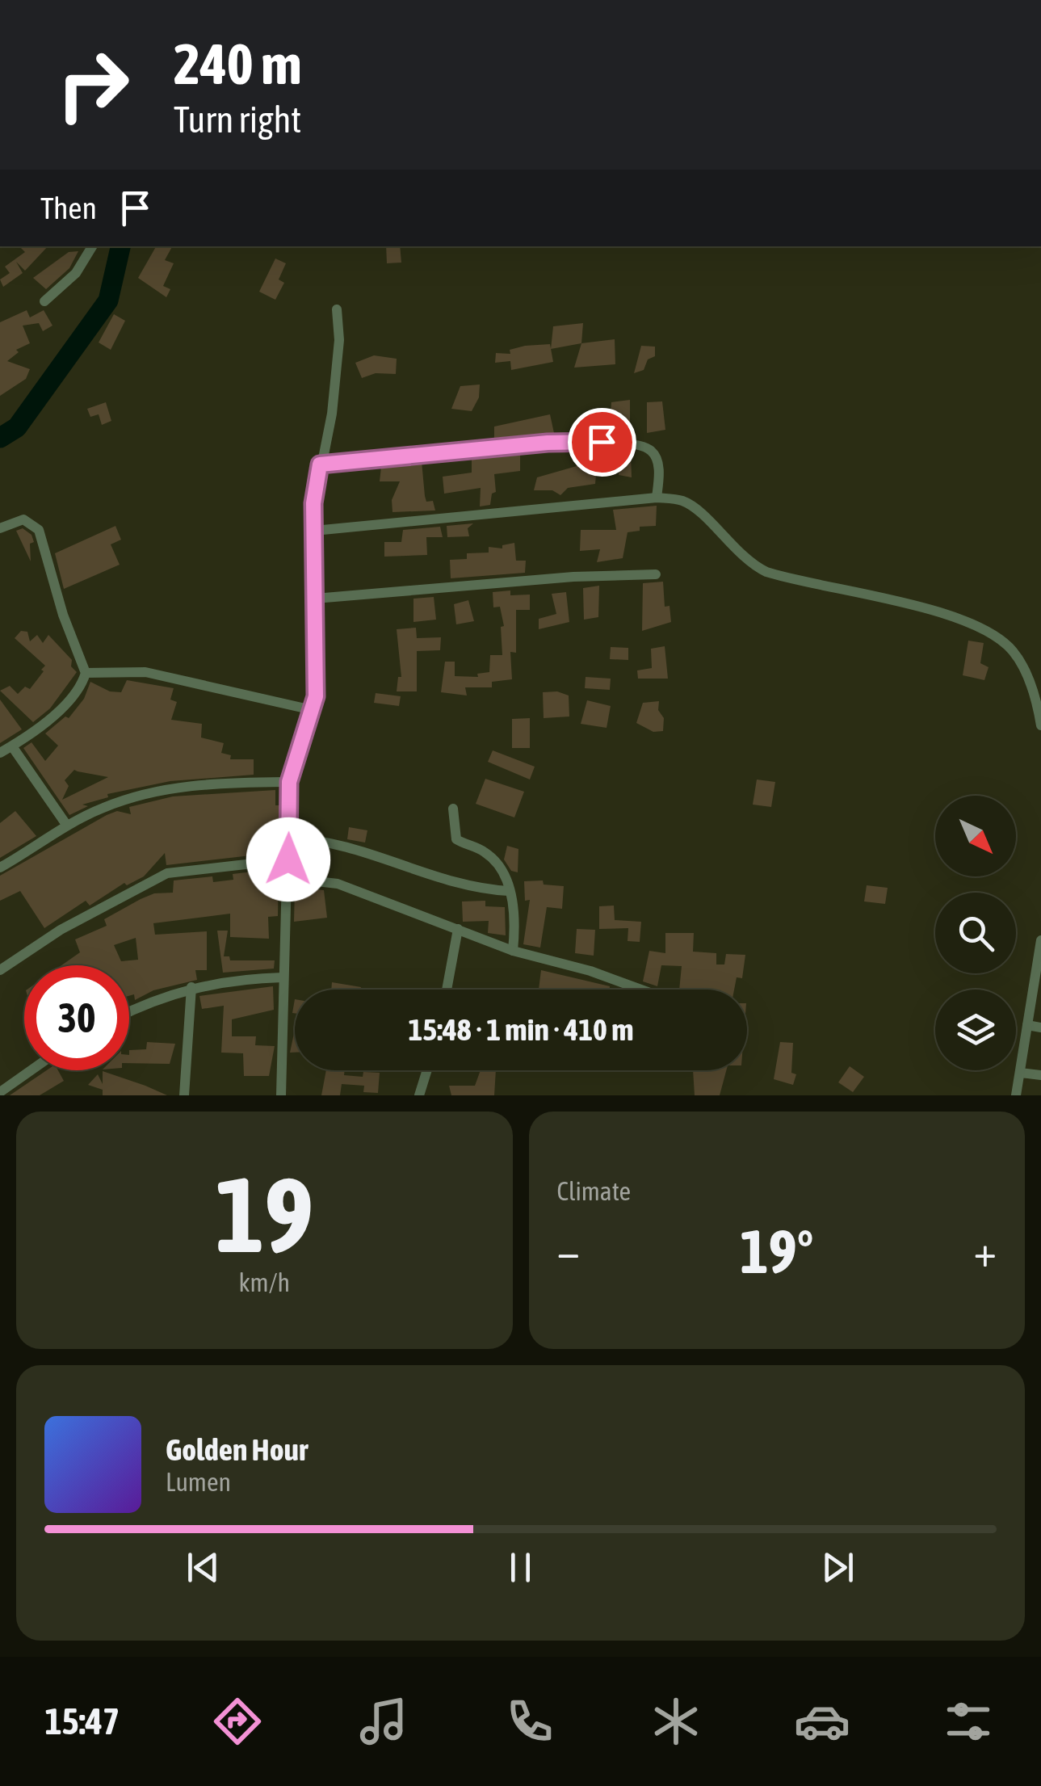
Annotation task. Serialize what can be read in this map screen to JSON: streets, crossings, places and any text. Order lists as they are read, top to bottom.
{
  "north": "bottom right",
  "page": {
    "turn": ["240 m", "Turn right"],
    "then": "Then",
    "limit": "30",
    "trip": "15:48 · 1 min · 410 m",
    "tile": [
      ["19", "km/h"],
      "Climate"
    ],
    "heat": ["−", "19°", "+"],
    "song": ["Golden Hour", "Lumen"],
    "tabs": "15:47"
  }
}
